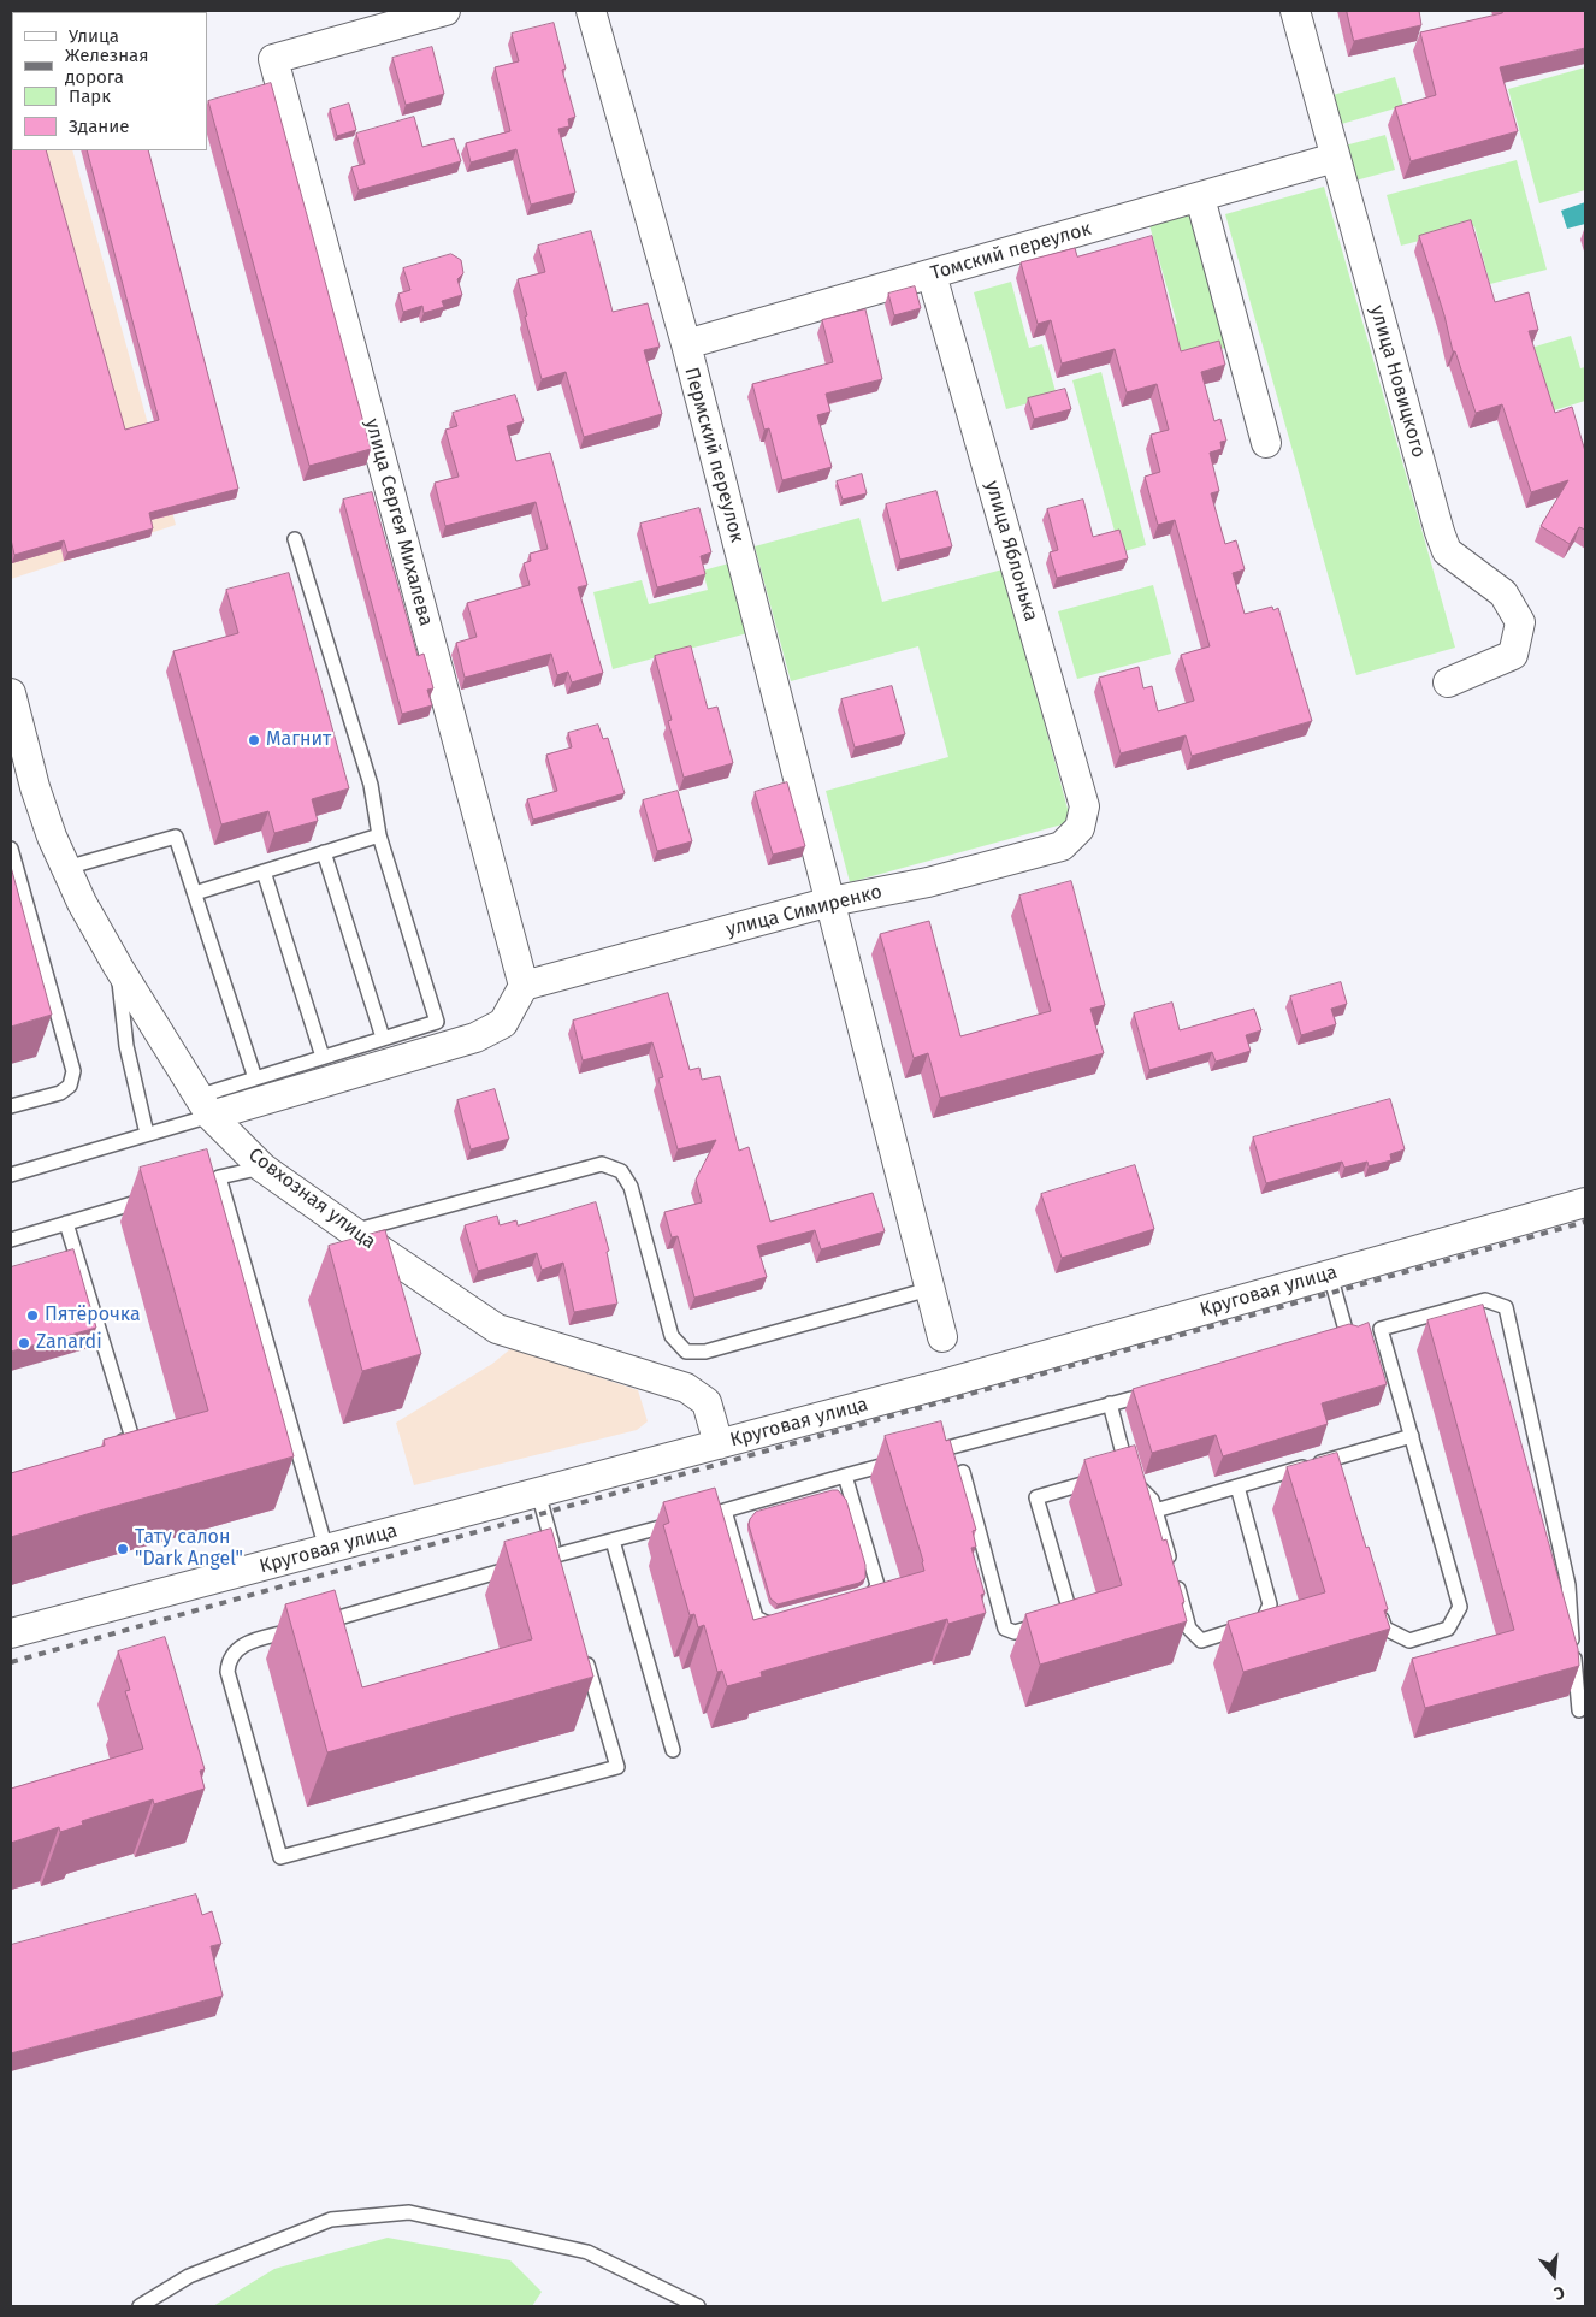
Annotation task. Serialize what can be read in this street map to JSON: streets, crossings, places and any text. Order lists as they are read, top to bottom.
{
  "streets": {
    "street": [
      "Томский переулок",
      "улица Новицкого",
      "Пермский переулок",
      "улица Сергея Михалева",
      "улица Яблонька",
      "улица Симиренко",
      "Совхозная улица",
      "Круговая улица"
    ]
  },
  "crossings": [
    ["Томский переулок", "улица Новицкого"],
    ["Томский переулок", "Пермский переулок"],
    ["Томский переулок", "улица Яблонька"],
    ["Пермский переулок", "улица Симиренко"],
    ["улица Сергея Михалева", "улица Симиренко"],
    ["улица Яблонька", "улица Симиренко"],
    ["Совхозная улица", "Круговая улица"]
  ],
  "places": [
    "Магнит",
    "Пятёрочка",
    "Zanardi",
    "Тату салон \"Dark Angel\""
  ],
  "legend": [
    "Улица",
    "Железная дорога",
    "Парк",
    "Здание"
  ],
  "north": "bottom"
}
